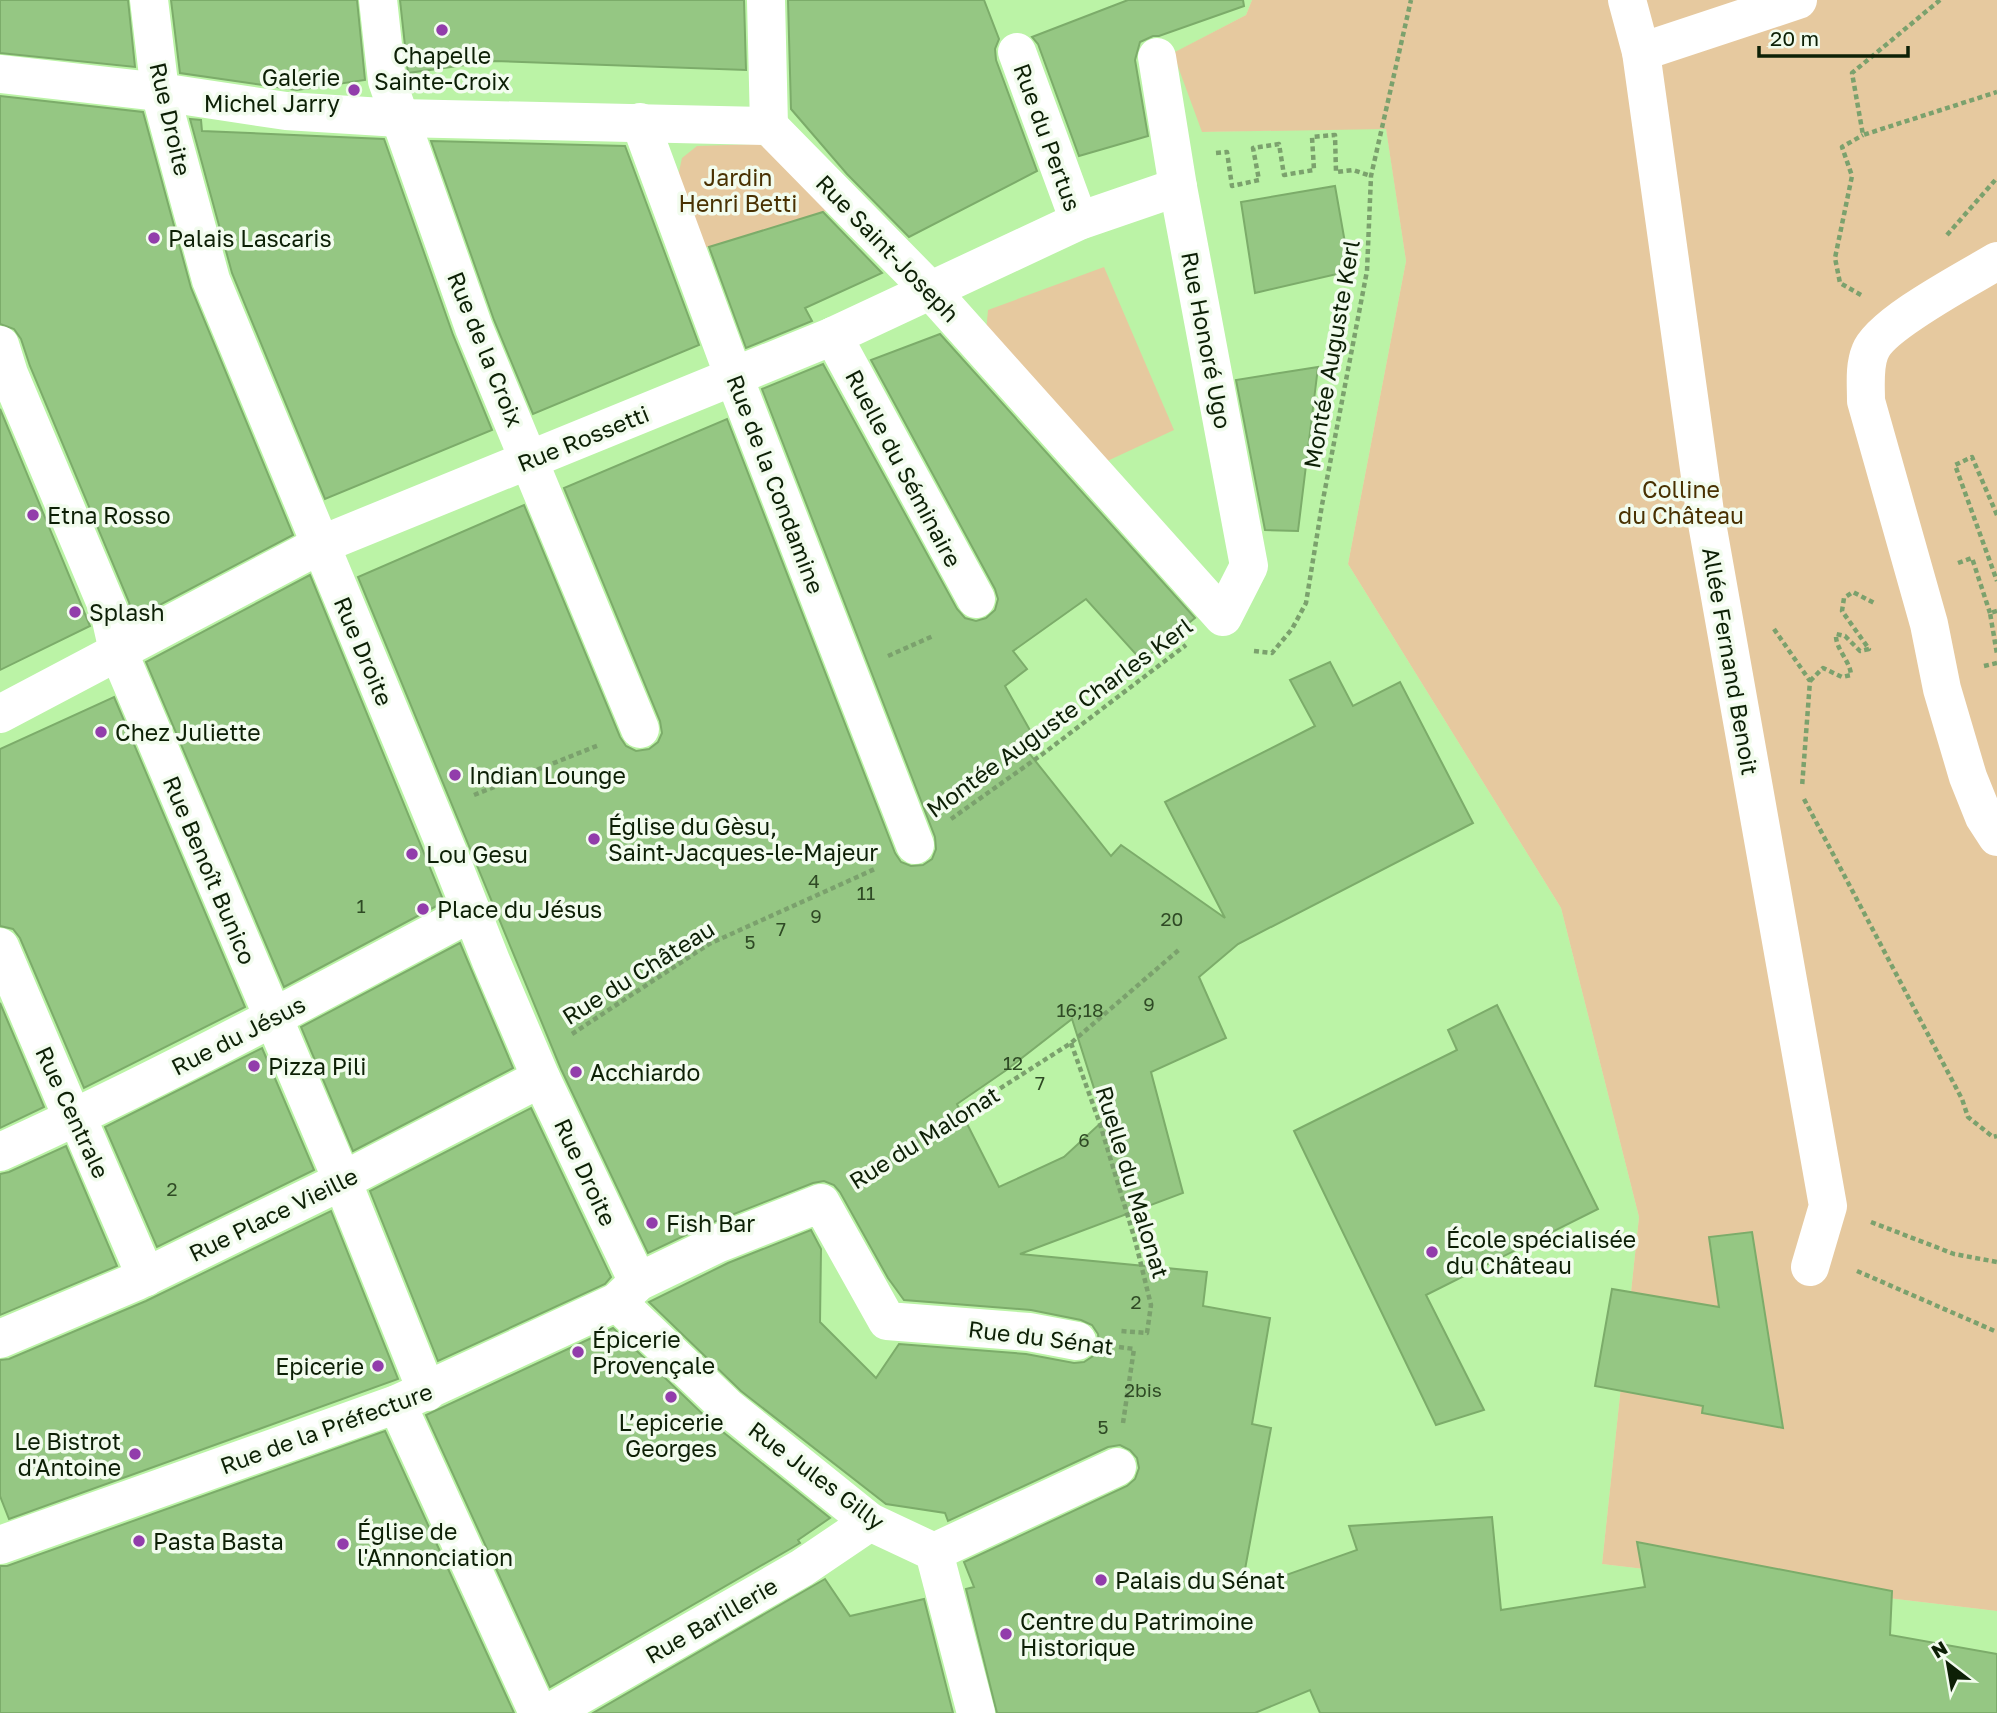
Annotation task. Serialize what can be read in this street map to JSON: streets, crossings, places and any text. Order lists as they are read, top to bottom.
{
  "streets": {
    "street": [
      "Rue Droite",
      "Rue du Pertus",
      "Rue Saint-Joseph",
      "Rue Honoré Ugo",
      "Rue de la Croix",
      "Rue Rossetti",
      "Ruelle du Séminaire",
      "Rue de la Condamine",
      "Allée Fernand Benoit",
      "Rue Benoît Bunico",
      "Rue du Jésus",
      "Rue Centrale",
      "Rue Place Vieille",
      "Rue du Sénat",
      "Rue de la Préfecture",
      "Rue Jules Gilly",
      "Rue Barillerie"
    ],
    "path": [
      "Montée Auguste Kerl",
      "Montée Auguste Charles Kerl",
      "Rue du Château",
      "Rue du Malonat",
      "Ruelle du Malonat"
    ]
  },
  "crossings": [
    ["Rue Droite", "Rue Rossetti"],
    ["Rue Droite", "Rue du Château"],
    ["Rue Droite", "Rue du Jésus"],
    ["Rue Droite", "Rue Place Vieille"],
    ["Rue Droite", "Rue de la Préfecture"],
    ["Rue Droite", "Rue Jules Gilly"],
    ["Rue du Pertus", "Rue Rossetti"],
    ["Rue Saint-Joseph", "Rue Honoré Ugo"],
    ["Rue Saint-Joseph", "Rue Rossetti"],
    ["Rue Saint-Joseph", "Montée Auguste Charles Kerl"],
    ["Rue Honoré Ugo", "Rue Rossetti"],
    ["Rue Honoré Ugo", "Montée Auguste Charles Kerl"],
    ["Rue de la Croix", "Rue Rossetti"],
    ["Rue Rossetti", "Ruelle du Séminaire"],
    ["Rue Rossetti", "Rue de la Condamine"],
    ["Rue Rossetti", "Rue Benoît Bunico"],
    ["Rue de la Condamine", "Montée Auguste Charles Kerl"],
    ["Rue de la Condamine", "Rue du Château"],
    ["Montée Auguste Charles Kerl", "Rue du Château"],
    ["Rue Benoît Bunico", "Rue du Jésus"],
    ["Rue Benoît Bunico", "Rue Place Vieille"],
    ["Rue Benoît Bunico", "Rue de la Préfecture"],
    ["Rue du Château", "Rue Place Vieille"],
    ["Rue du Jésus", "Rue Centrale"],
    ["Rue Centrale", "Rue Place Vieille"],
    ["Rue du Malonat", "Ruelle du Malonat"],
    ["Rue du Malonat", "Rue du Sénat"],
    ["Ruelle du Malonat", "Rue du Sénat"],
    ["Rue de la Préfecture", "Rue Jules Gilly"],
    ["Rue Jules Gilly", "Rue Barillerie"]
  ],
  "parks": ["Jardin Henri Betti", "Colline du Château"],
  "places": [
    "Chapelle Sainte-Croix",
    "Galerie Michel Jarry",
    "Palais Lascaris",
    "Etna Rosso",
    "Splash",
    "Chez Juliette",
    "Indian Lounge",
    "Église du Gèsu, Saint-Jacques-le-Majeur",
    "Lou Gesu",
    "Place du Jésus",
    "Pizza Pili",
    "Acchiardo",
    "Fish Bar",
    "École spécialisée du Château",
    "Épicerie Provençale",
    "Epicerie",
    "L’epicerie Georges",
    "Le Bistrot d'Antoine",
    "Pasta Basta",
    "Église de l'Annonciation",
    "Palais du Sénat",
    "Centre du Patrimoine Historique"
  ],
  "house_numbers": [
    "4",
    "11",
    "1",
    "9",
    "20",
    "7",
    "5",
    "9",
    "16;18",
    "12",
    "7",
    "6",
    "2",
    "2",
    "2bis",
    "5"
  ],
  "scale_bar": "20 m",
  "north": "top left"
}
